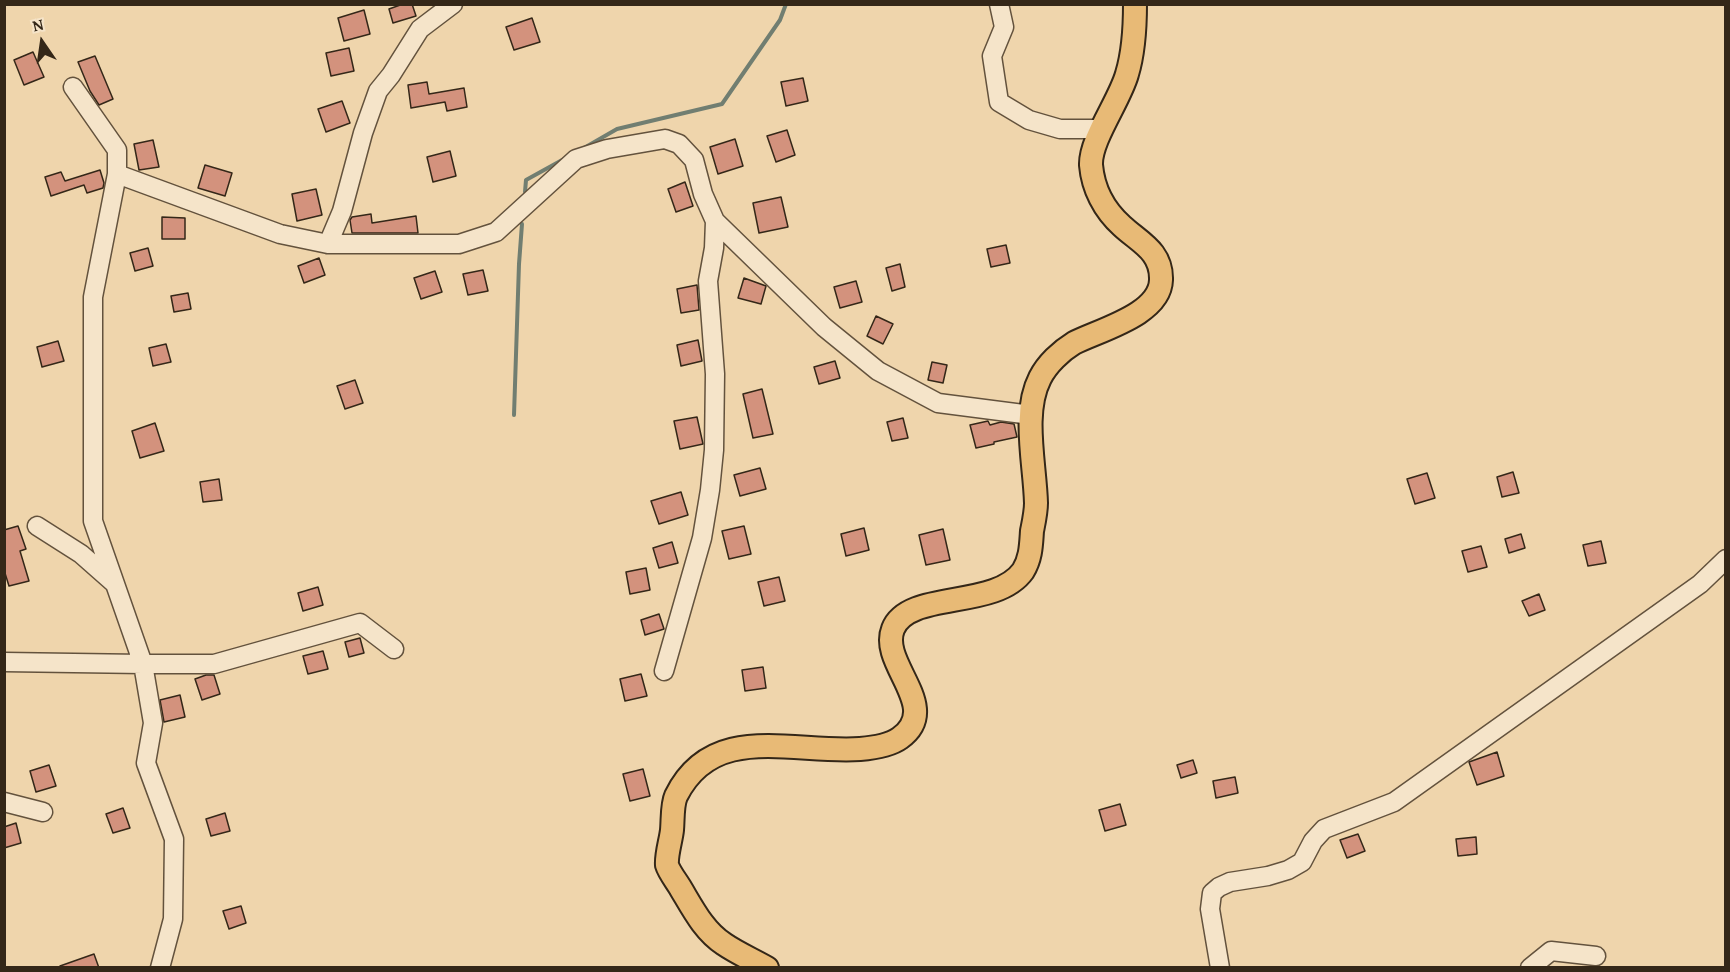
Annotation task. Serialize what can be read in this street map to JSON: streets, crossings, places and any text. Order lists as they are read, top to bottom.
{
  "north": "top"
}
